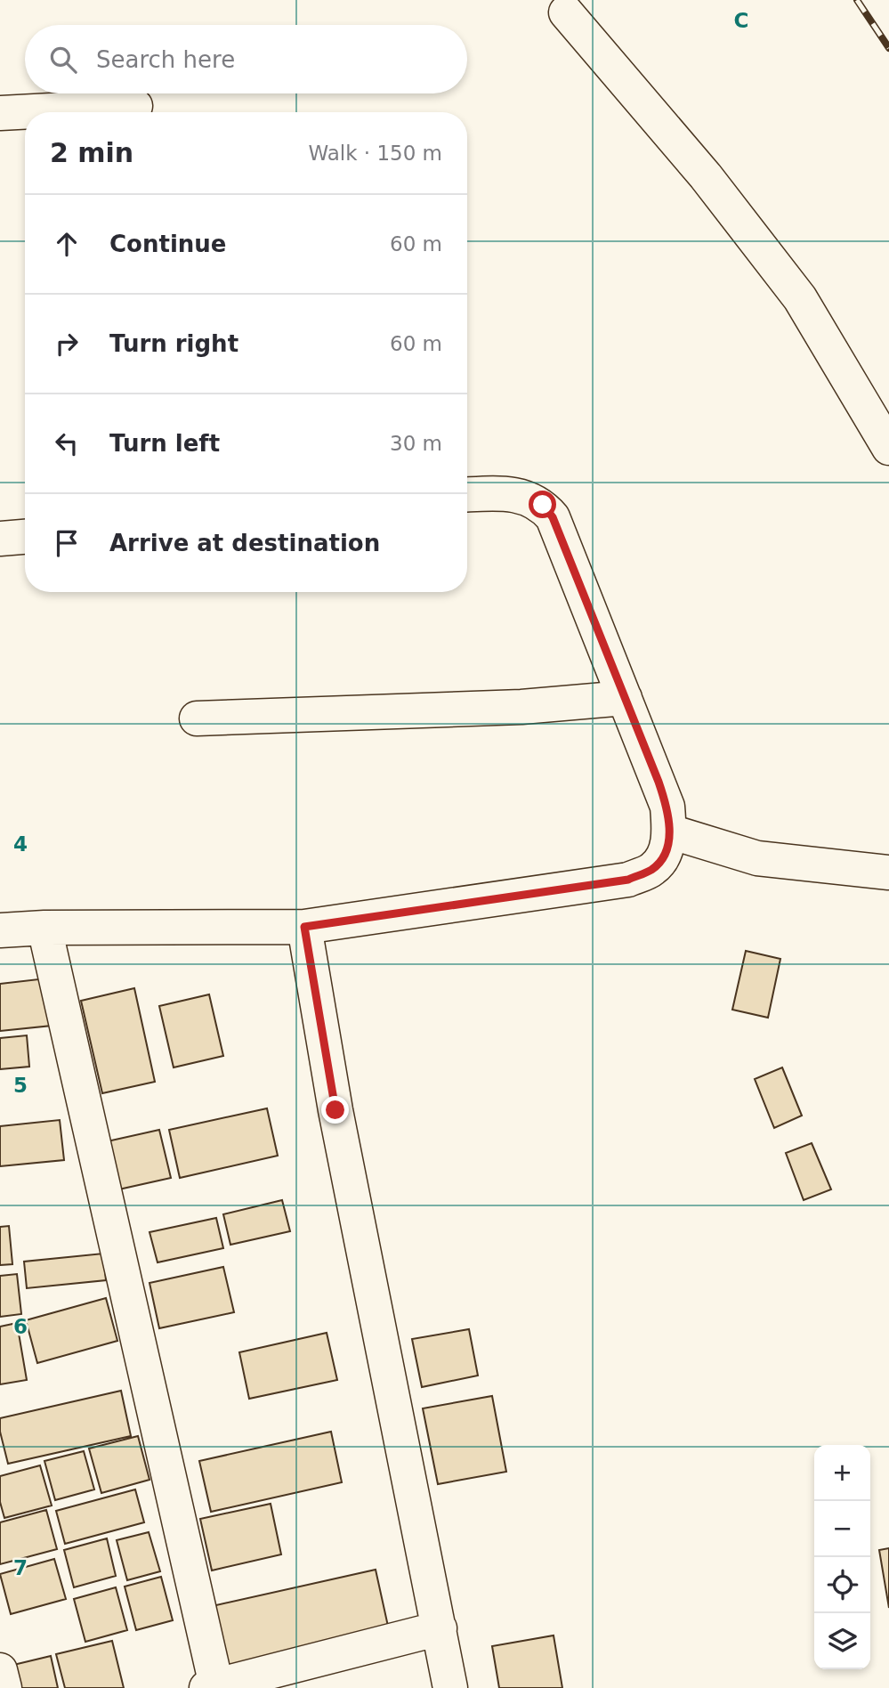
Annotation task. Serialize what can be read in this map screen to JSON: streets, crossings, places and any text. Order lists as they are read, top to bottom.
{
  "page": {
    "search": "Search here",
    "heading": ["2 min", "Walk · 150 m"],
    "list": [
      ["Continue", "60 m"],
      ["Turn right", "60 m"],
      ["Turn left", "30 m"],
      "Arrive at destination"
    ],
    "map_buttons": ["+", "−"]
  },
  "grid": {
    "columns": ["C"],
    "rows": [
      "4",
      "5",
      "6",
      "7"
    ]
  }
}
